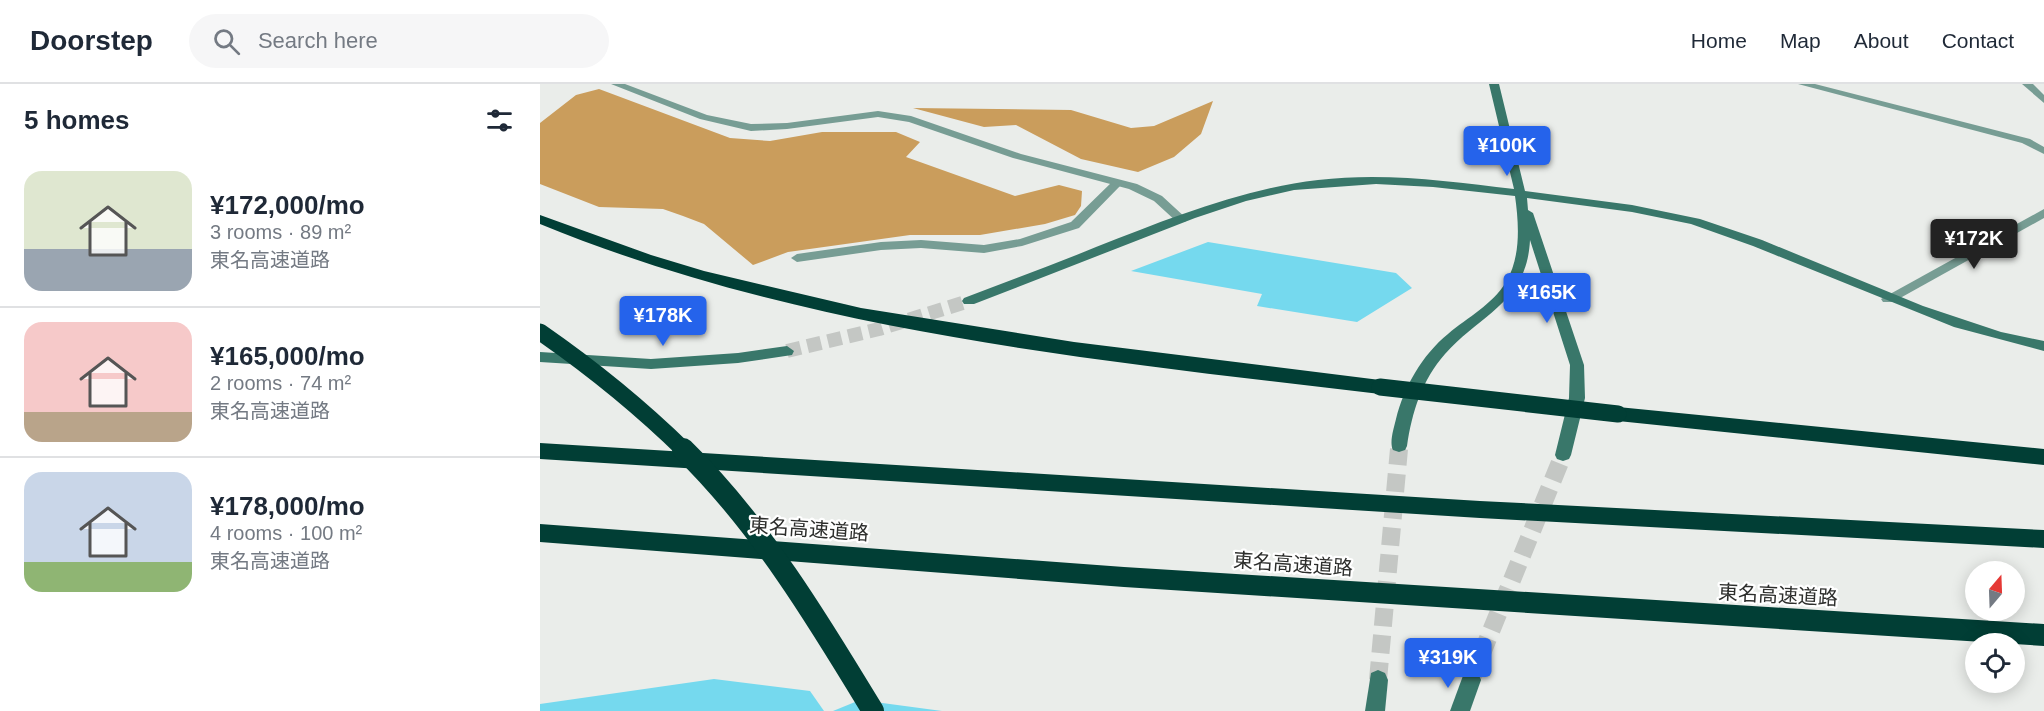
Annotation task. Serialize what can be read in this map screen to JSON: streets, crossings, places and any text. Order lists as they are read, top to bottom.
{
  "streets": {
    "highway": ["東名高速道路"]
  },
  "north": "top",
  "page": {
    "header": "Doorstep",
    "search": "Search here",
    "nav": [
      "Home",
      "Map",
      "About",
      "Contact"
    ],
    "heading": "5 homes",
    "price": [
      "¥100K",
      "¥172K",
      "¥165K",
      "¥178K",
      "¥319K"
    ],
    "list": [
      {
        "name": "¥172,000/mo",
        "note": "3 rooms · 89 m² · 東名高速道路"
      },
      {
        "name": "¥165,000/mo",
        "note": "2 rooms · 74 m² · 東名高速道路"
      },
      {
        "name": "¥178,000/mo",
        "note": "4 rooms · 100 m² · 東名高速道路"
      }
    ]
  }
}
